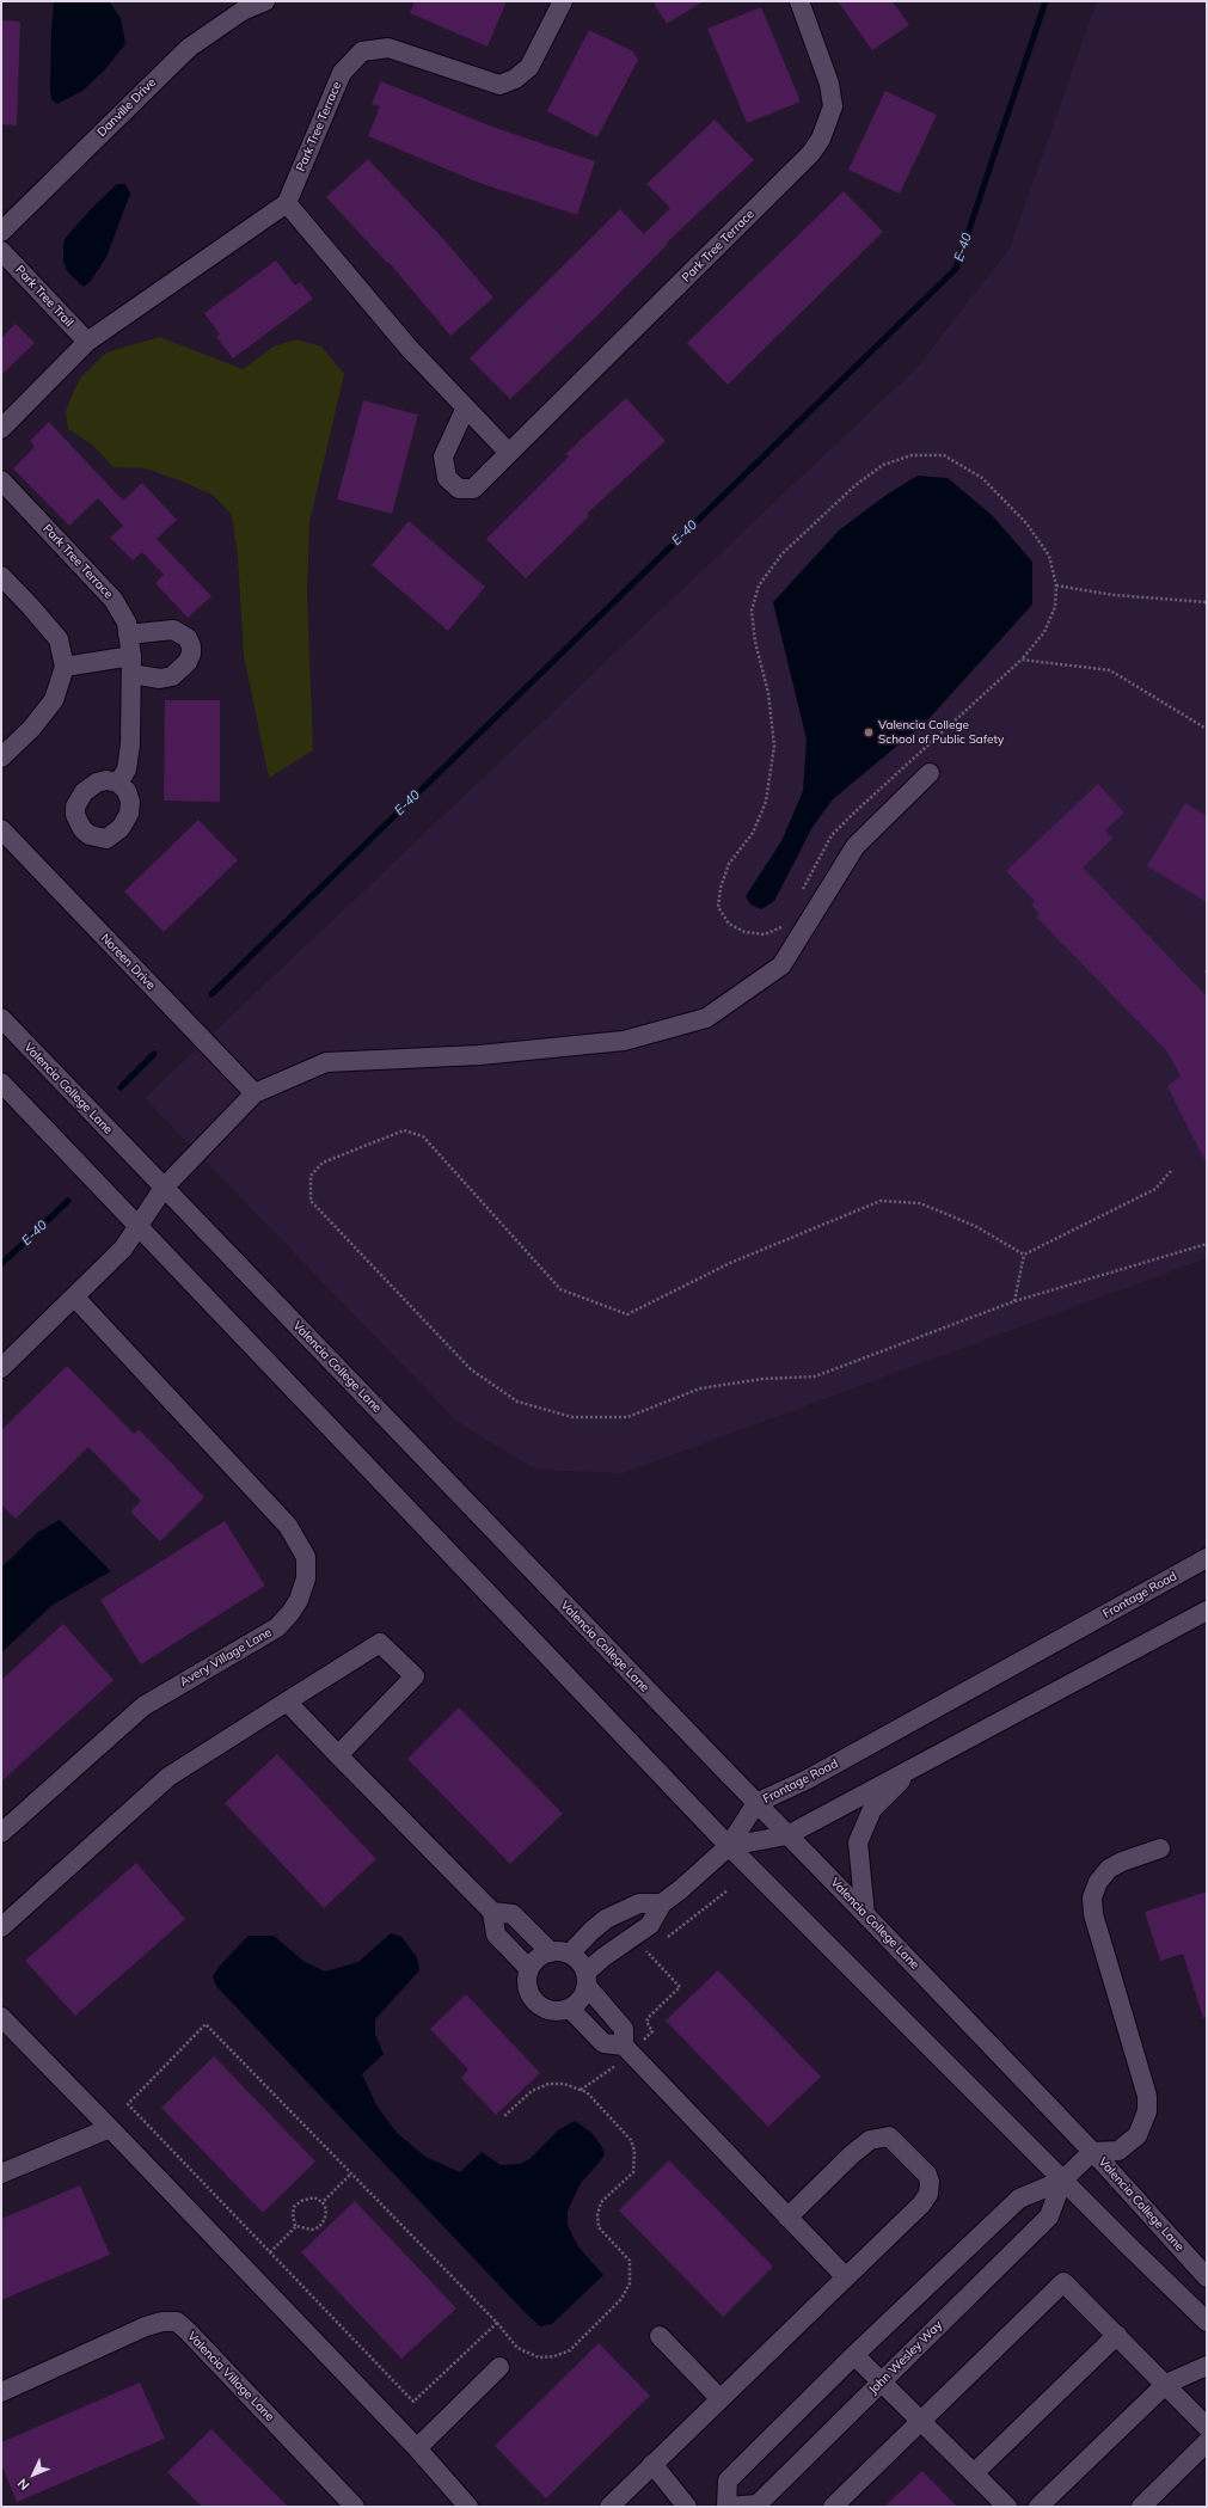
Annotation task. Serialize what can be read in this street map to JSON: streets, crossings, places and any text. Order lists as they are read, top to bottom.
{
  "streets": {
    "street": [
      "Danville Drive",
      "Park Tree Terrace",
      "Park Tree Trail",
      "Noreen Drive",
      "Valencia College Lane",
      "Frontage Road",
      "Avery Village Lane",
      "John Wesley Way",
      "Valencia Village Lane"
    ]
  },
  "crossings": [
    ["Valencia College Lane", "Frontage Road"],
    ["Valencia College Lane", "John Wesley Way"]
  ],
  "water": ["E-40"],
  "places": ["Valencia College School of Public Safety"],
  "north": "bottom left"
}
